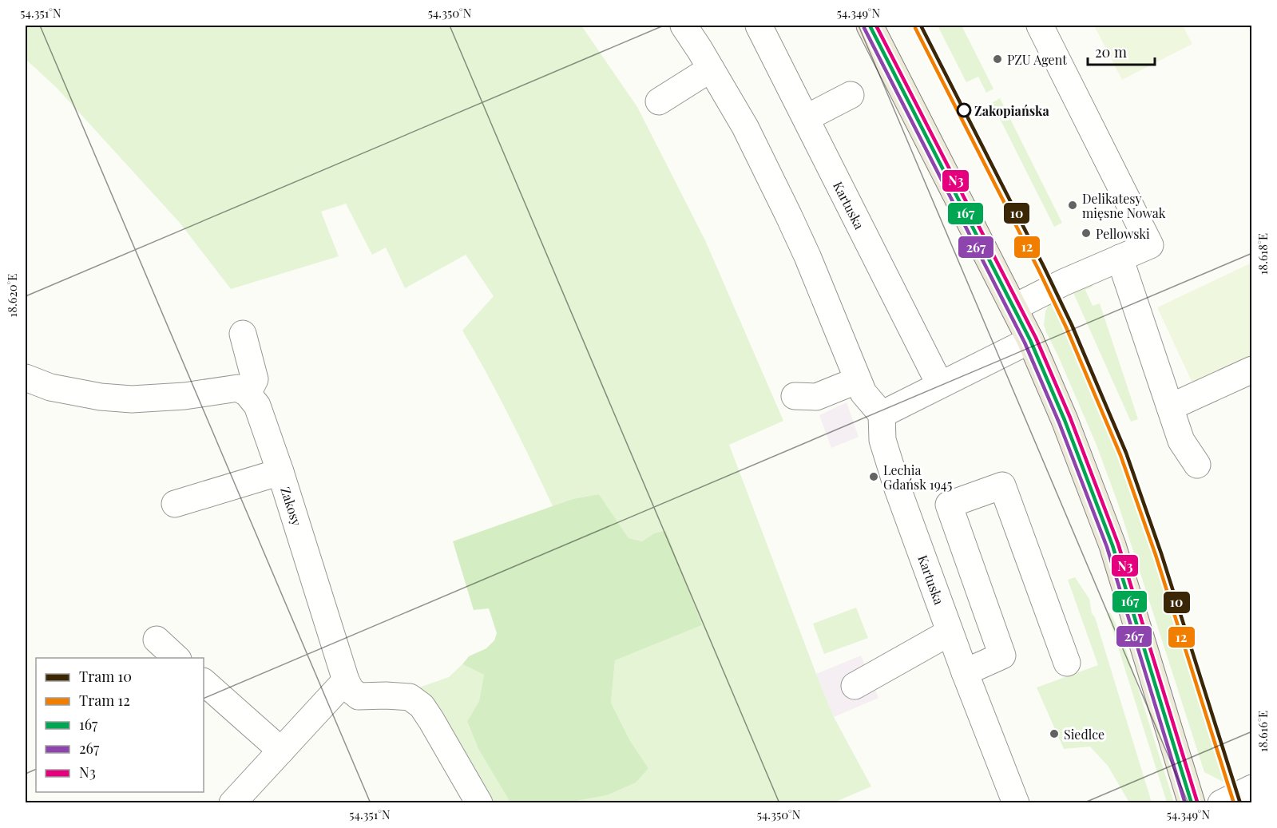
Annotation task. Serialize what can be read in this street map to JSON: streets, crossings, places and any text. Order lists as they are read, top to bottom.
{
  "streets": {
    "street": ["Kartuska", "Zakosy"]
  },
  "places": [
    "PZU Agent",
    "Zakopiańska",
    "Delikatesy mięsne Nowak",
    "Pellowski",
    "Lechia Gdańsk 1945",
    "Siedlce"
  ],
  "lines": [
    "tram line 10",
    "transit line 167",
    "transit line N3",
    "tram line 12",
    "transit line 267"
  ],
  "legend": [
    "Tram 10",
    "Tram 12",
    "167",
    "267",
    "N3"
  ],
  "scale_bar": "20 m",
  "coordinates": [
    "54.351°N",
    "54.350°N",
    "54.349°N",
    "18.618°E",
    "18.620°E",
    "18.616°E"
  ]
}
